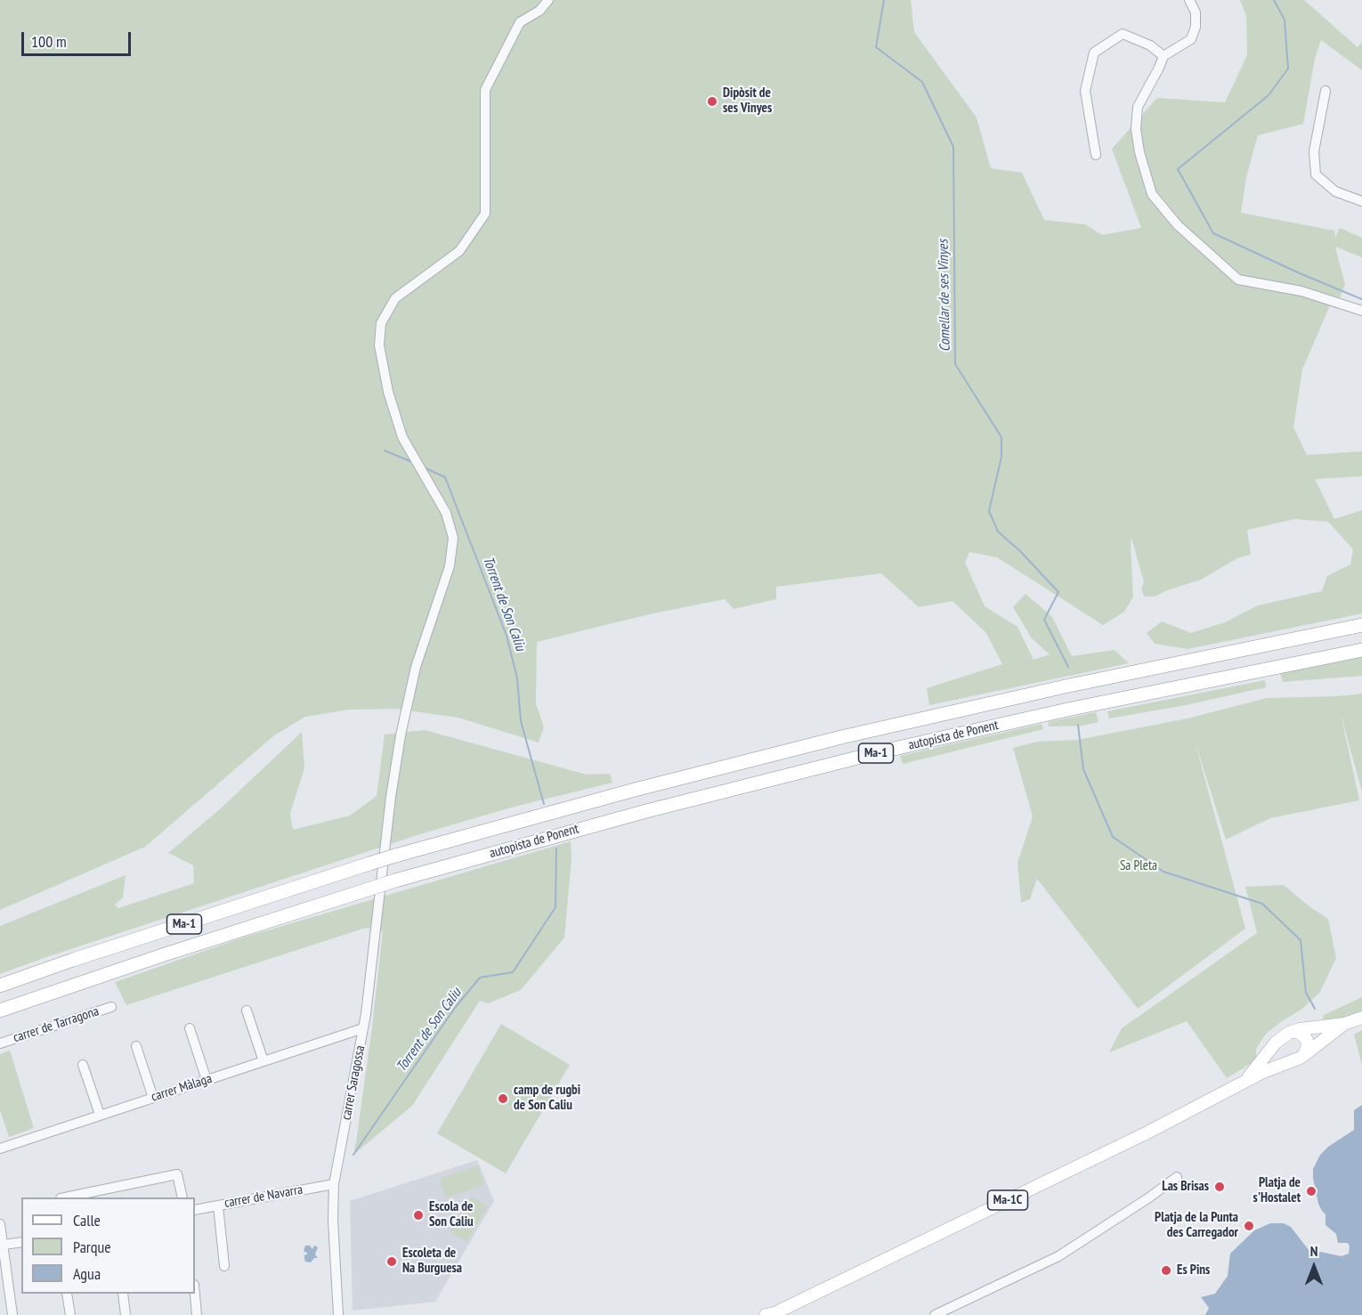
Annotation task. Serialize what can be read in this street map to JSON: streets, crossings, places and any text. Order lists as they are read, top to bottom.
{
  "streets": {
    "highway": ["autopista de Ponent", "Ma-1"],
    "main road": ["Ma-1C"],
    "street": [
      "carrer de Tarragona",
      "carrer Saragossa",
      "carrer Màlaga",
      "carrer de Navarra"
    ]
  },
  "crossings": [
    ["autopista de Ponent", "Ma-1"],
    ["autopista de Ponent", "carrer Saragossa"],
    ["Ma-1", "carrer Saragossa"],
    ["carrer Saragossa", "carrer Màlaga"],
    ["carrer Saragossa", "carrer de Navarra"]
  ],
  "water": ["Comellar de ses Vinyes", "Torrent de Son Caliu"],
  "parks": ["Sa Pleta"],
  "places": [
    "Dipòsit de ses Vinyes",
    "camp de rugbi de Son Caliu",
    "Las Brisas",
    "Platja de s'Hostalet",
    "Escola de Son Caliu",
    "Platja de la Punta des Carregador",
    "Escoleta de Na Burguesa",
    "Es Pins"
  ],
  "legend": ["Calle", "Parque", "Agua"],
  "scale_bar": "100 m",
  "north": "top"
}
